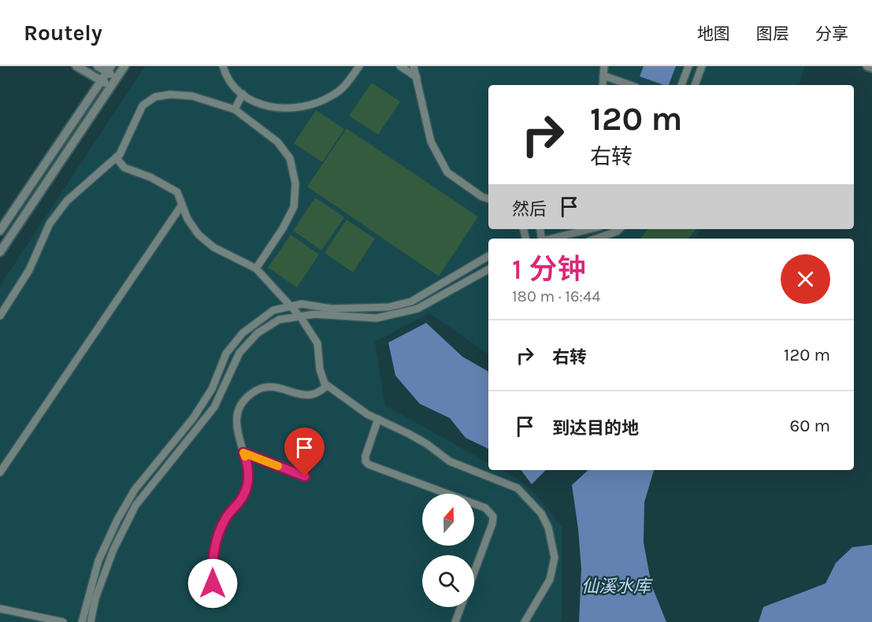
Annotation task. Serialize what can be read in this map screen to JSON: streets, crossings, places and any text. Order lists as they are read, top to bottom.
{
  "water": ["仙溪水库"],
  "north": "top",
  "page": {
    "header": "Routely",
    "nav": ["地图", "图层", "分享"],
    "turn": ["120 m", "右转"],
    "then": "然后",
    "heading": ["1 分钟", "180 m · 16:44"],
    "list": [
      {
        "name": "右转",
        "value": "120 m"
      },
      {
        "name": "到达目的地",
        "value": "60 m"
      }
    ]
  }
}
